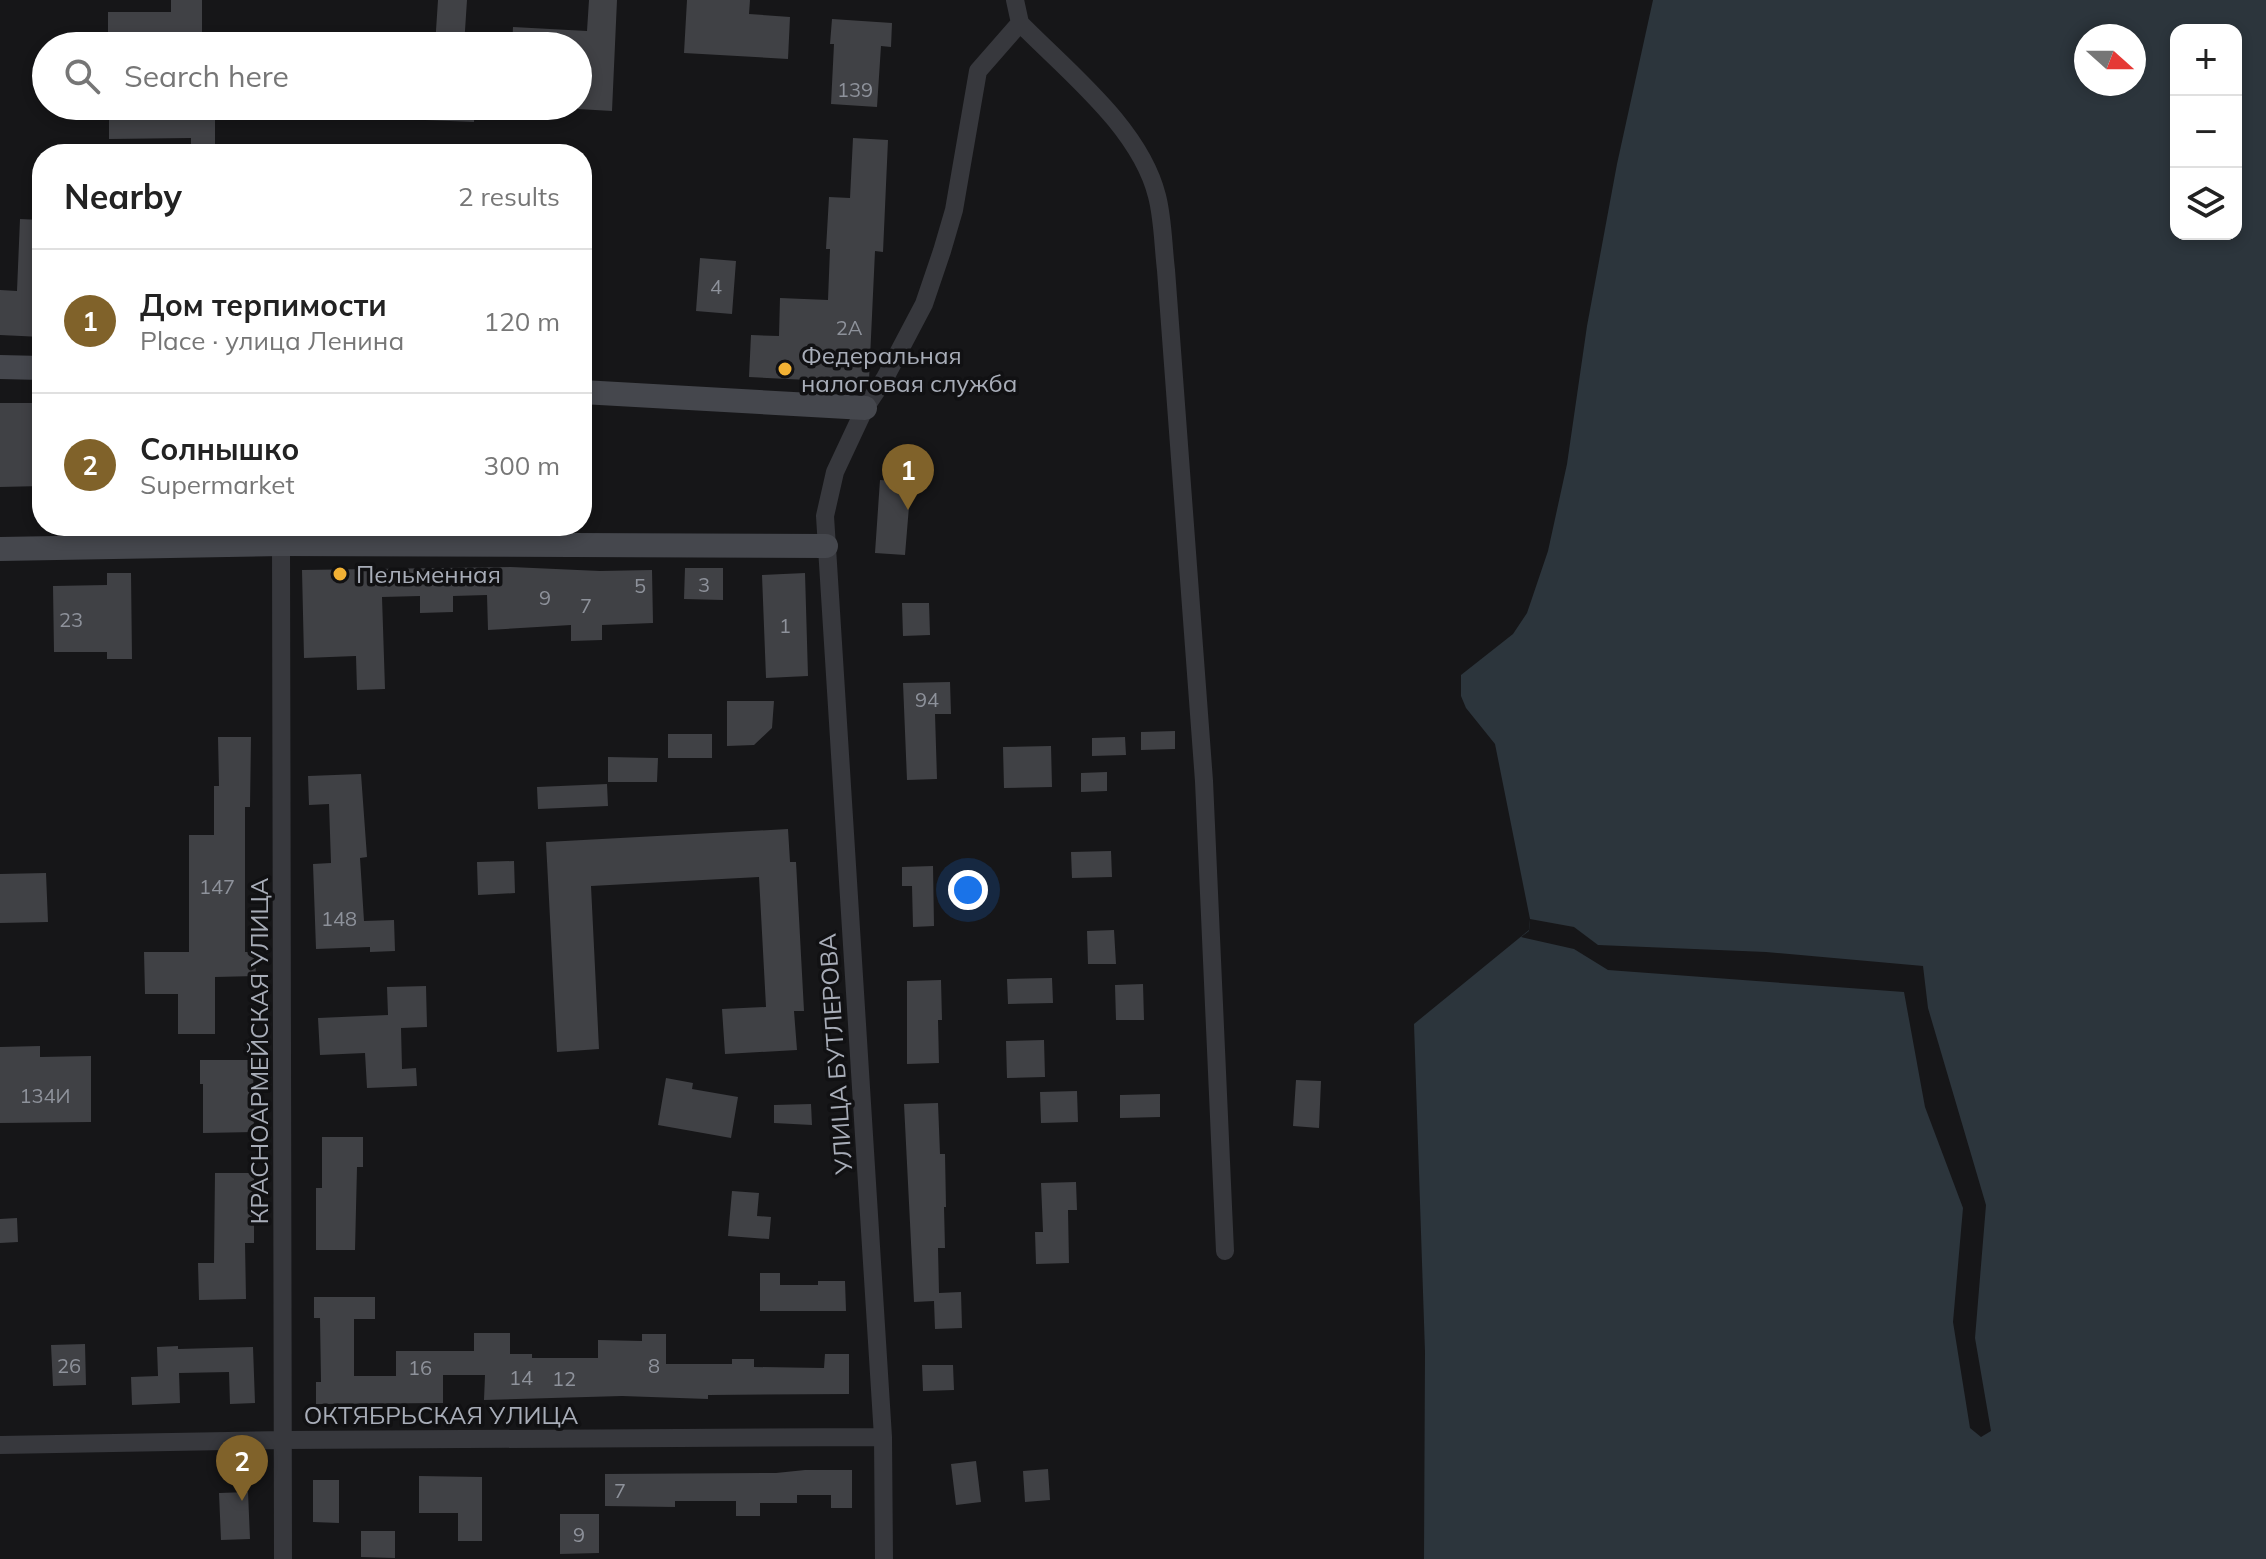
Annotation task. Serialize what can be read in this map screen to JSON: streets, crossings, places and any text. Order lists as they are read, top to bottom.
{
  "streets": {
    "street": ["КРАСНОАРМЕЙСКАЯ УЛИЦА", "УЛИЦА БУТЛЕРОВА", "ОКТЯБРЬСКАЯ УЛИЦА"]
  },
  "crossings": [
    ["КРАСНОАРМЕЙСКАЯ УЛИЦА", "ОКТЯБРЬСКАЯ УЛИЦА"],
    ["УЛИЦА БУТЛЕРОВА", "ОКТЯБРЬСКАЯ УЛИЦА"]
  ],
  "places": ["Федеральная налоговая служба", "Пельменная"],
  "house_numbers": [
    "139",
    "4",
    "2А",
    "3",
    "5",
    "9",
    "7",
    "23",
    "1",
    "94",
    "147",
    "148",
    "134И",
    "26",
    "8",
    "16",
    "14",
    "12",
    "7",
    "9"
  ],
  "north": "right",
  "page": {
    "map_buttons": ["+", "−"],
    "search": "Search here",
    "heading": ["Nearby", "2 results"],
    "list": [
      {
        "mark": "1",
        "name": "Дом терпимости",
        "note": "Place · улица Ленина",
        "value": "120 m"
      },
      {
        "mark": "2",
        "name": "Солнышко",
        "note": "Supermarket",
        "value": "300 m"
      }
    ],
    "pins": ["1", "2"]
  }
}
